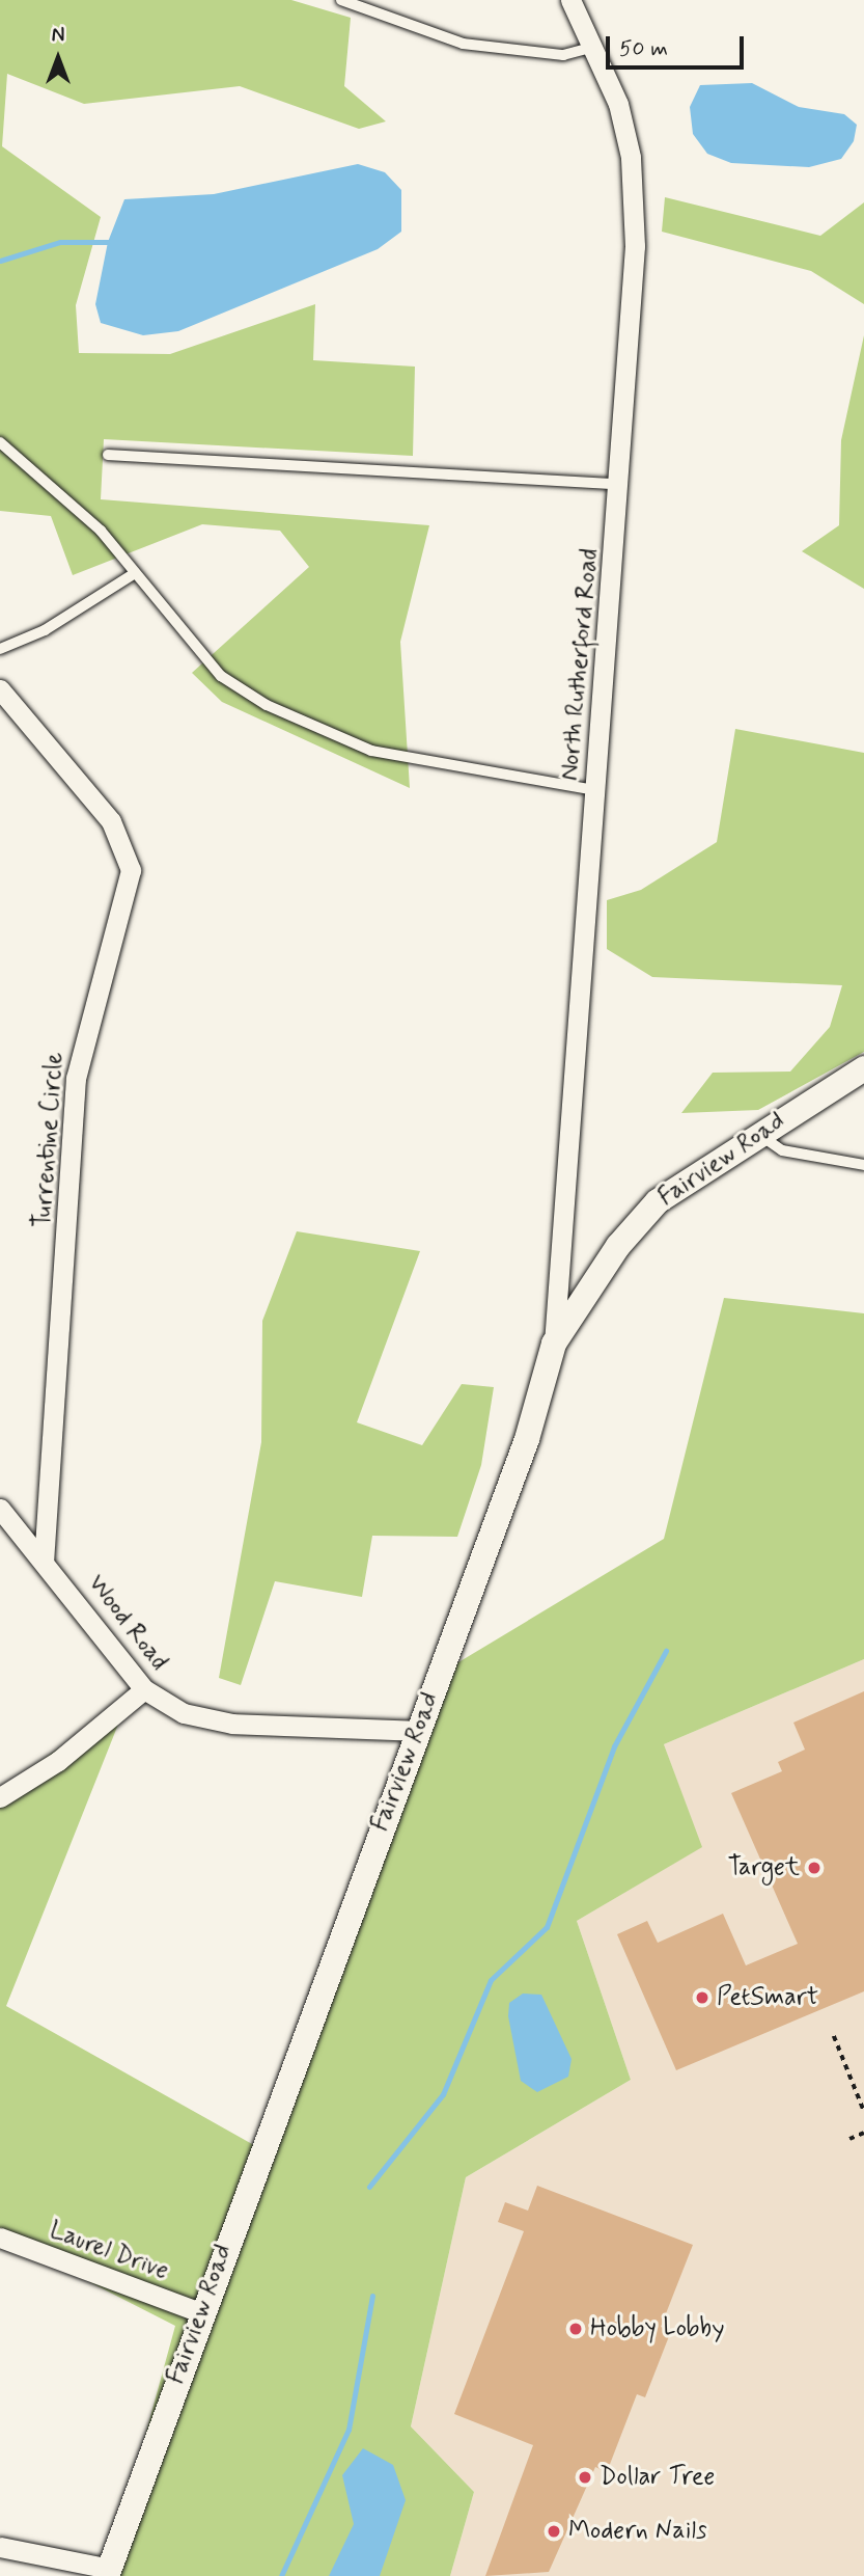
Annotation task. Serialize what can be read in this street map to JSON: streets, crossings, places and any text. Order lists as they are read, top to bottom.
{
  "streets": {
    "street": [
      "North Rutherford Road",
      "Turrentine Circle",
      "Fairview Road",
      "Wood Road",
      "Laurel Drive"
    ]
  },
  "crossings": [
    ["North Rutherford Road", "Fairview Road"],
    ["Turrentine Circle", "Wood Road"],
    ["Fairview Road", "Wood Road"],
    ["Fairview Road", "Laurel Drive"]
  ],
  "places": [
    "Target",
    "PetSmart",
    "Hobby Lobby",
    "Dollar Tree",
    "Modern Nails"
  ],
  "scale_bar": "50 m",
  "north": "top"
}
